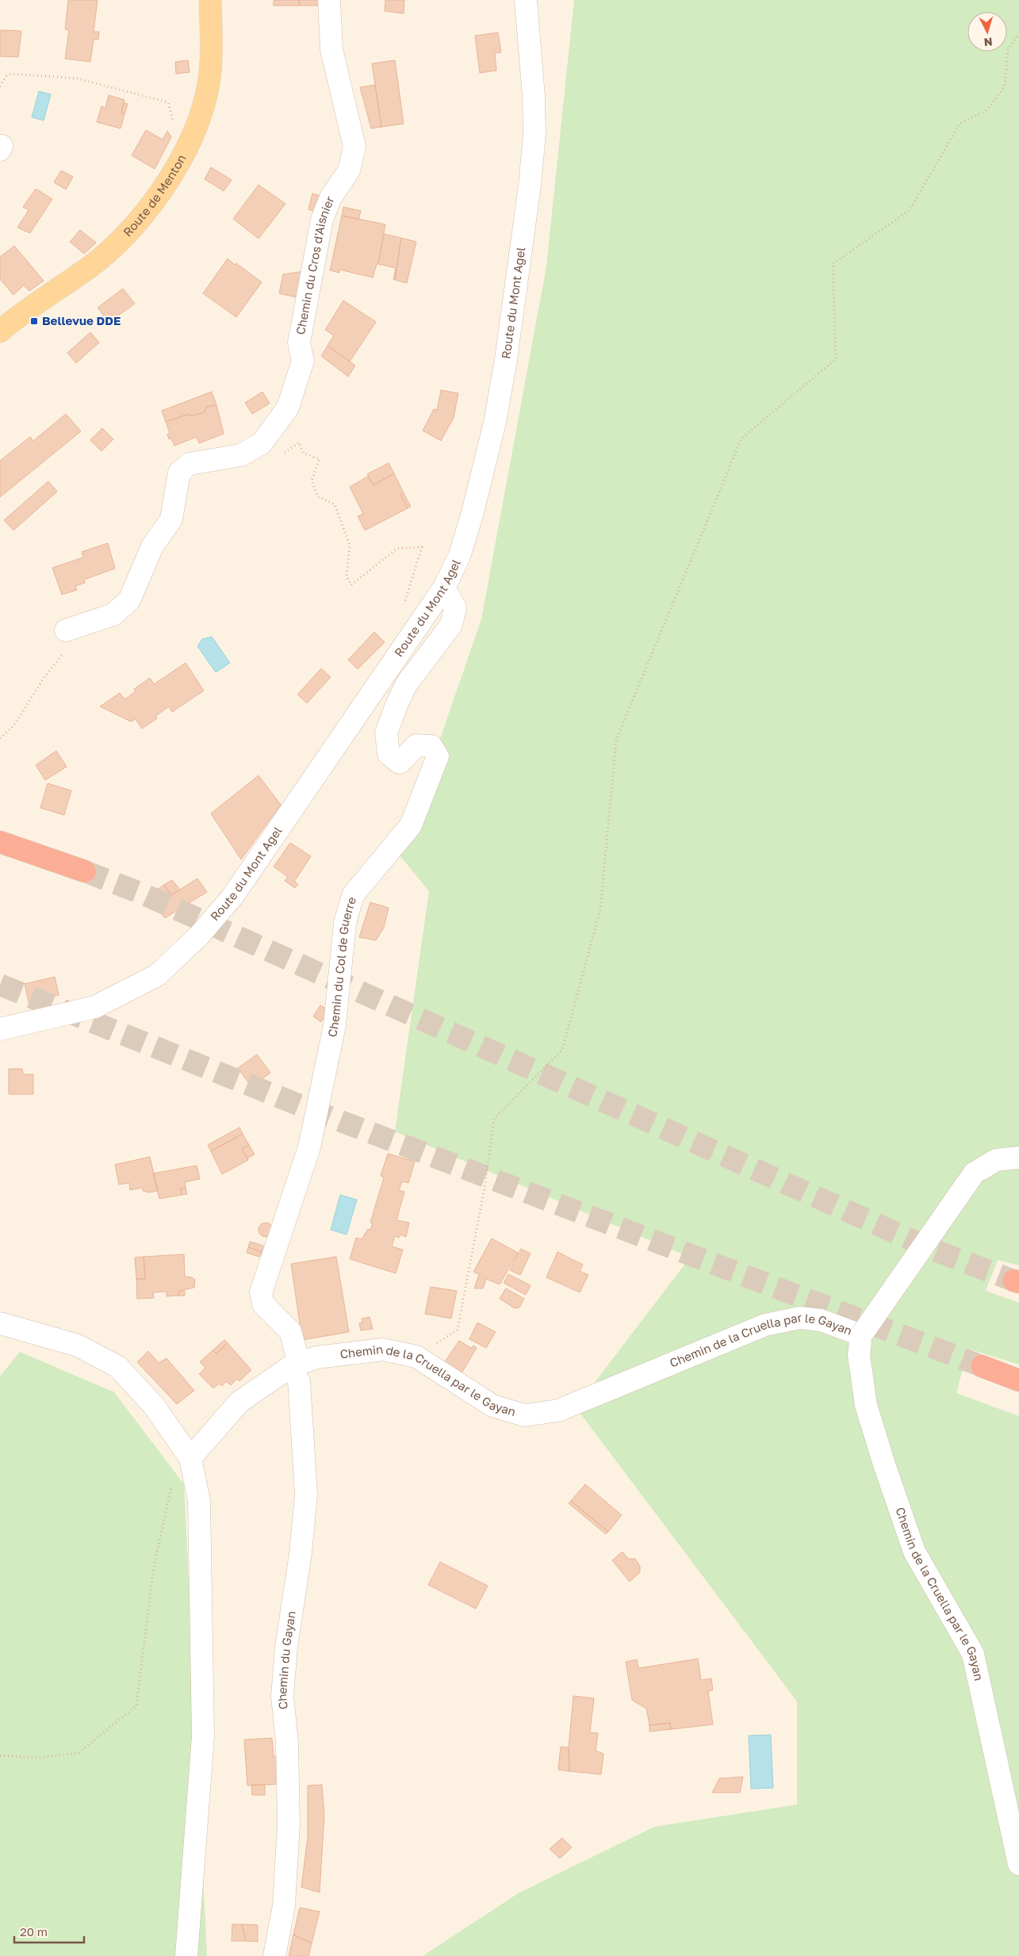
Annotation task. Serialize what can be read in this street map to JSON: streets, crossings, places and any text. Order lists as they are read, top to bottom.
{
  "streets": {
    "main road": ["Route de Menton"],
    "street": [
      "Chemin du Cros d'Aisnier",
      "Route du Mont Agel",
      "Chemin du Col de Guerre",
      "Chemin de la Cruella par le Gayan",
      "Chemin du Gayan"
    ]
  },
  "crossings": [
    ["Route du Mont Agel", "Chemin du Col de Guerre"],
    ["Chemin du Col de Guerre", "Chemin de la Cruella par le Gayan"],
    ["Chemin du Col de Guerre", "Chemin du Gayan"],
    ["Chemin de la Cruella par le Gayan", "Chemin du Gayan"]
  ],
  "places": {
    "transit": ["Bellevue DDE"]
  },
  "scale_bar": "20 m",
  "north": "bottom"
}
